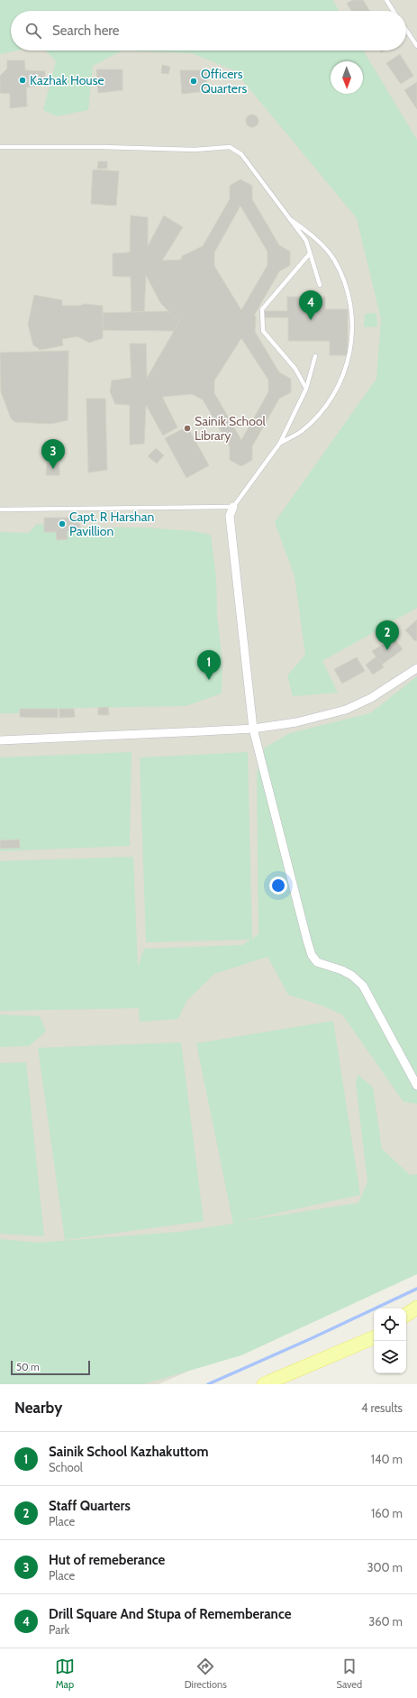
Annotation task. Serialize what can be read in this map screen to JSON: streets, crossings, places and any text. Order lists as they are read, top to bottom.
{
  "places": [
    "Kazhak House",
    "Officers Quarters",
    "Sainik School Library",
    "Capt. R Harshan Pavillion"
  ],
  "scale_bar": "50 m",
  "north": "bottom",
  "page": {
    "search": "Search here",
    "pins": [
      "4",
      "3",
      "2",
      "1"
    ],
    "scale": "50 m",
    "heading": ["Nearby", "4 results"],
    "list": [
      {
        "mark": "1",
        "name": "Sainik School Kazhakuttom",
        "note": "School",
        "value": "140 m"
      },
      {
        "mark": "2",
        "name": "Staff Quarters",
        "note": "Place",
        "value": "160 m"
      },
      {
        "mark": "3",
        "name": "Hut of remeberance",
        "note": "Place",
        "value": "300 m"
      },
      {
        "mark": "4",
        "name": "Drill Square And Stupa of Rememberance",
        "note": "Park",
        "value": "360 m"
      }
    ],
    "nav": ["Map", "Directions", "Saved"]
  }
}
